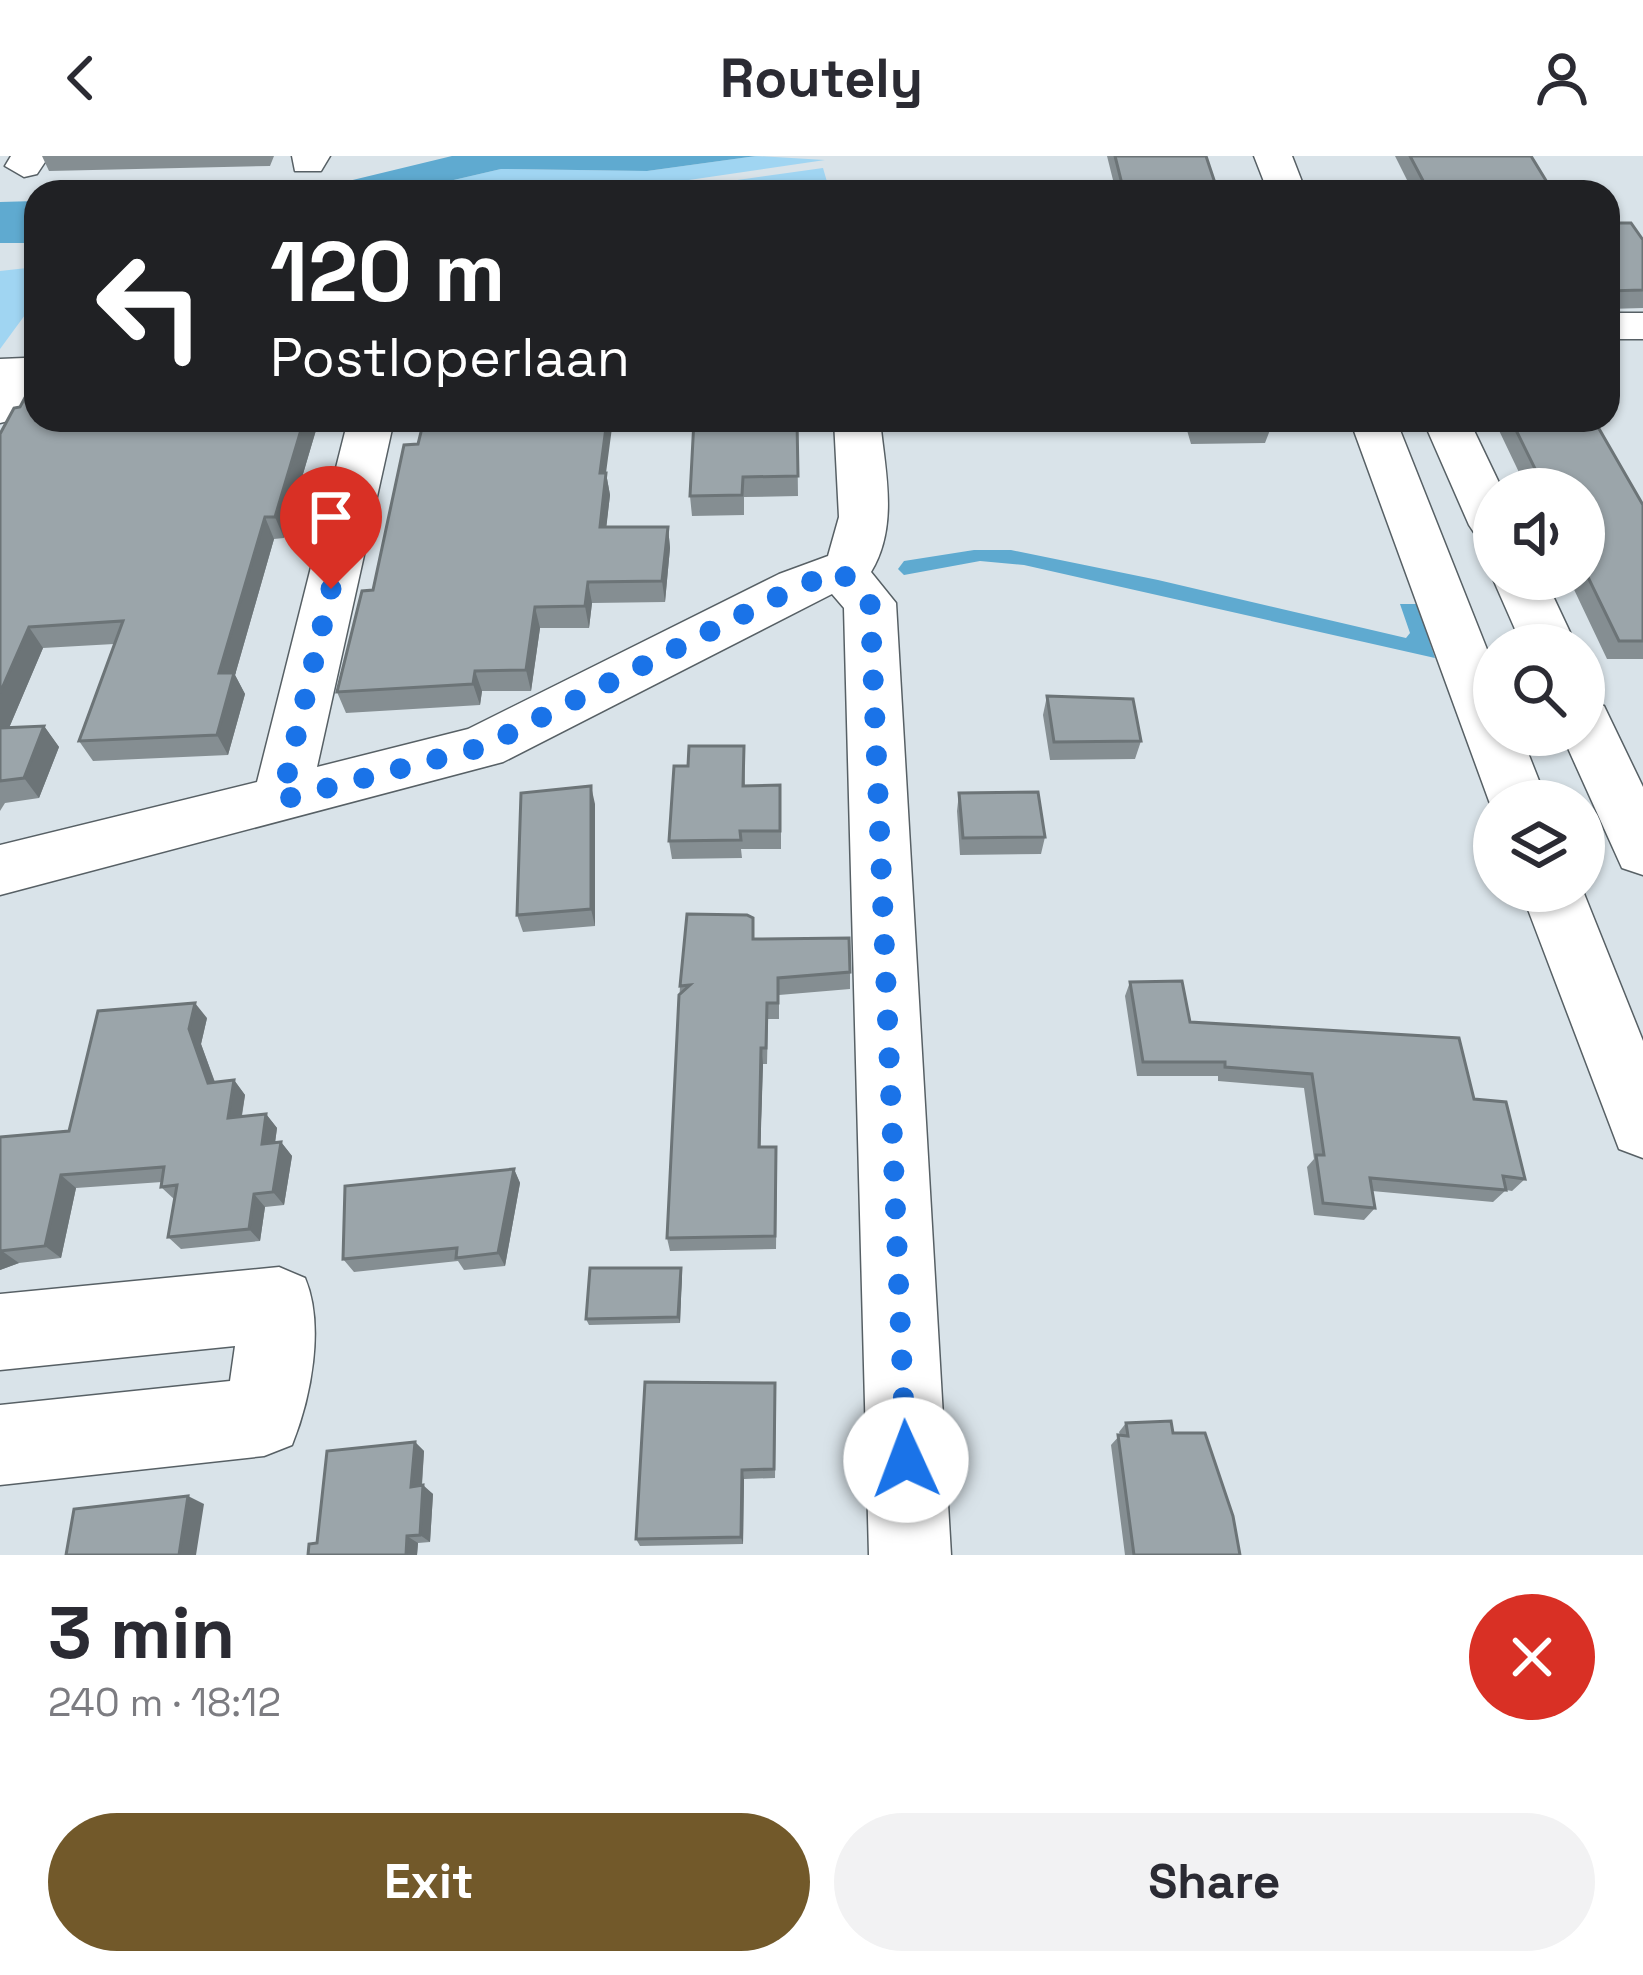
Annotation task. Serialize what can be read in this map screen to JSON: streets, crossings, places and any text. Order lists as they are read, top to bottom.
{
  "page": {
    "header": "Routely",
    "turn": ["120 m", "Postloperlaan"],
    "heading": ["3 min", "240 m · 18:12"],
    "buttons": ["Exit", "Share"]
  }
}
